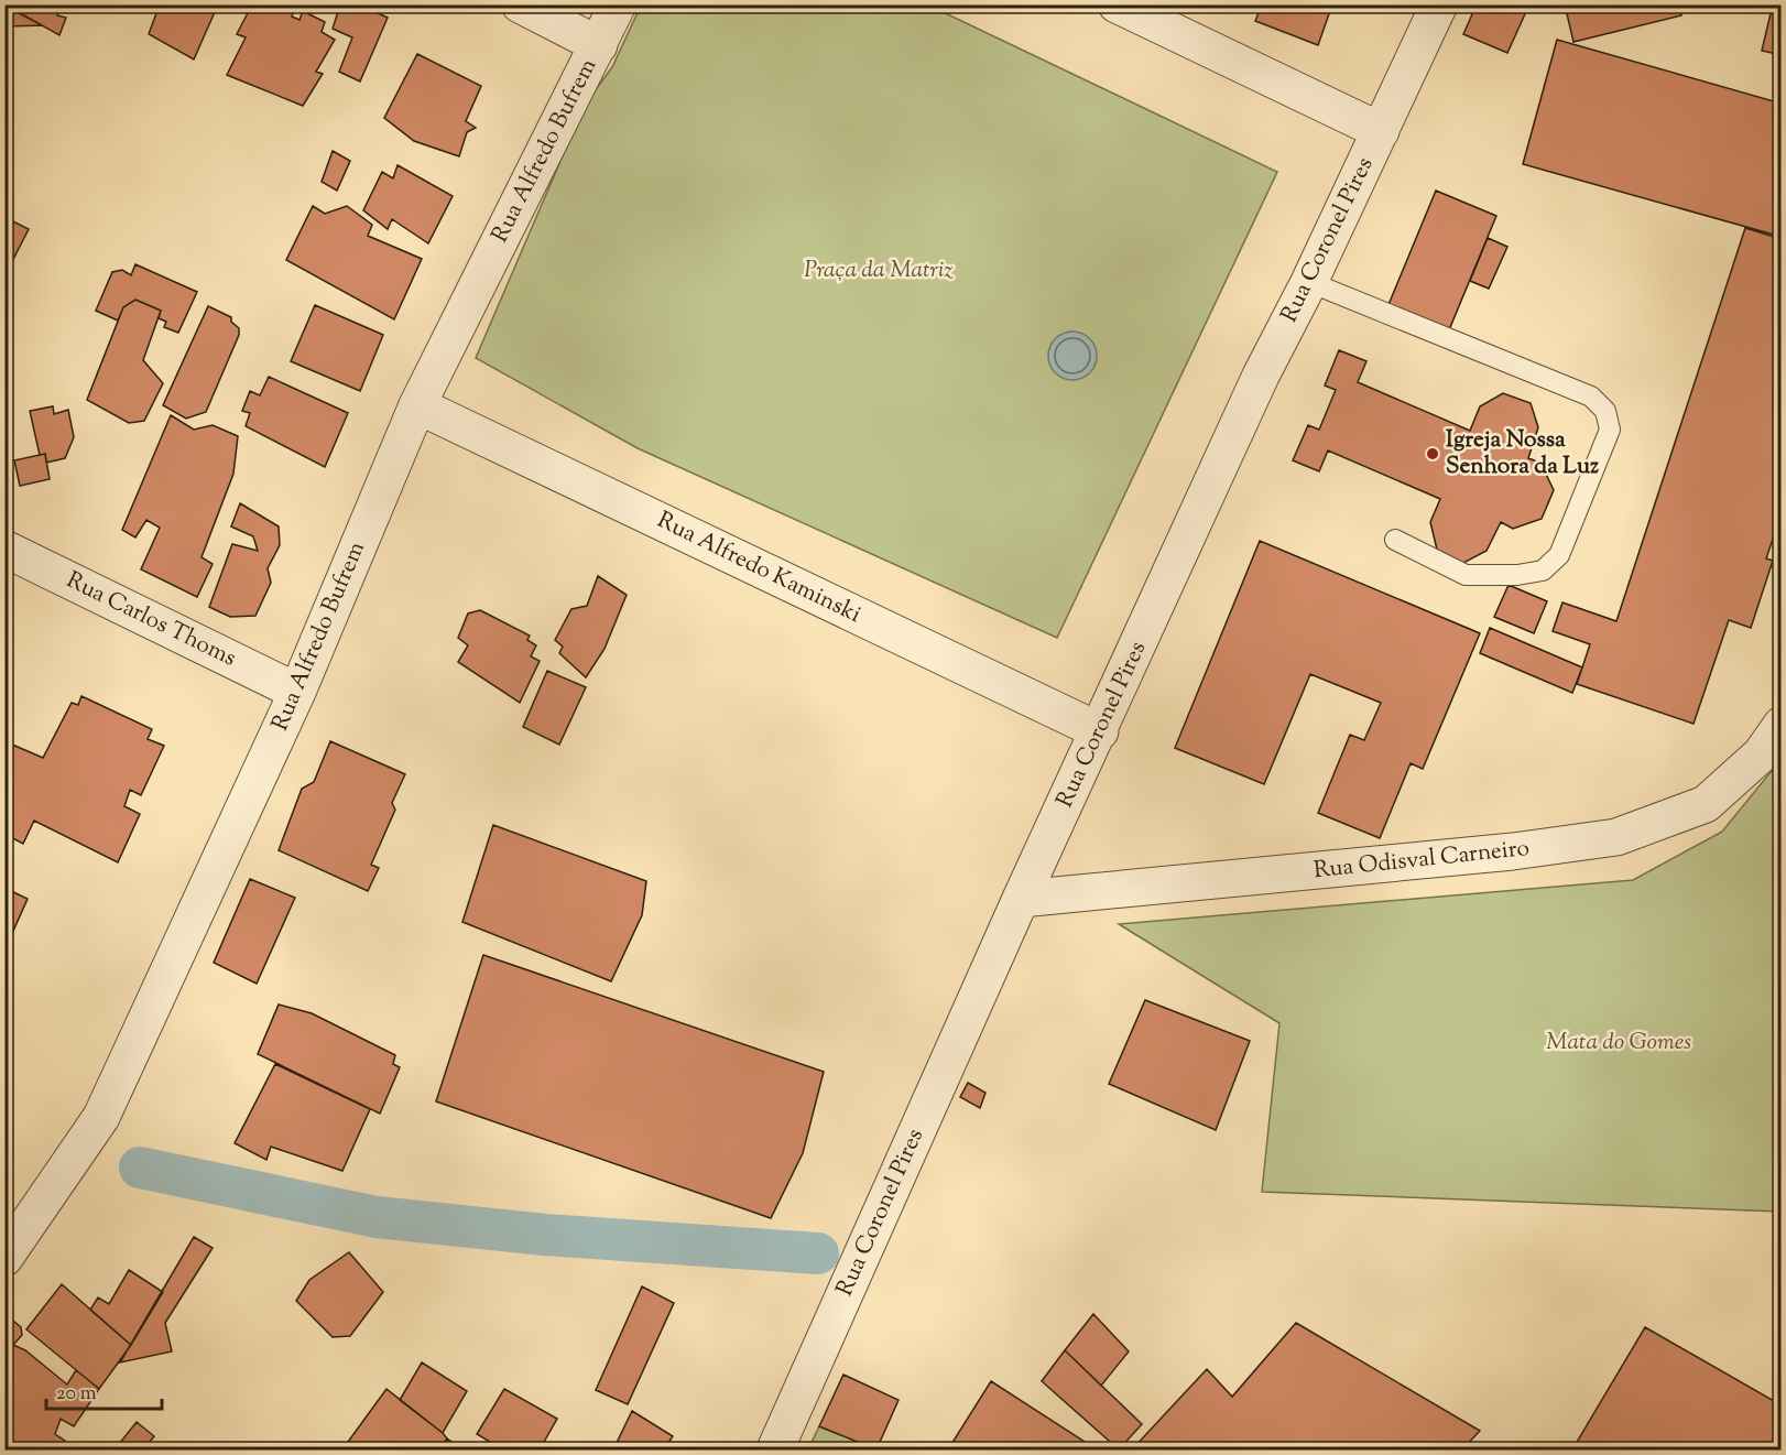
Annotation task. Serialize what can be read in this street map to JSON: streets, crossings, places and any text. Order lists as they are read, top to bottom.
{
  "streets": {
    "street": [
      "Rua Alfredo Bufrem",
      "Rua Coronel Pires",
      "Rua Alfredo Kaminski",
      "Rua Carlos Thoms",
      "Rua Odisval Carneiro"
    ]
  },
  "crossings": [
    ["Rua Alfredo Bufrem", "Rua Alfredo Kaminski"],
    ["Rua Alfredo Bufrem", "Rua Carlos Thoms"],
    ["Rua Coronel Pires", "Rua Alfredo Kaminski"],
    ["Rua Coronel Pires", "Rua Odisval Carneiro"]
  ],
  "parks": ["Praça da Matriz", "Mata do Gomes"],
  "places": ["Igreja Nossa Senhora da Luz"],
  "scale_bar": "20 m"
}
